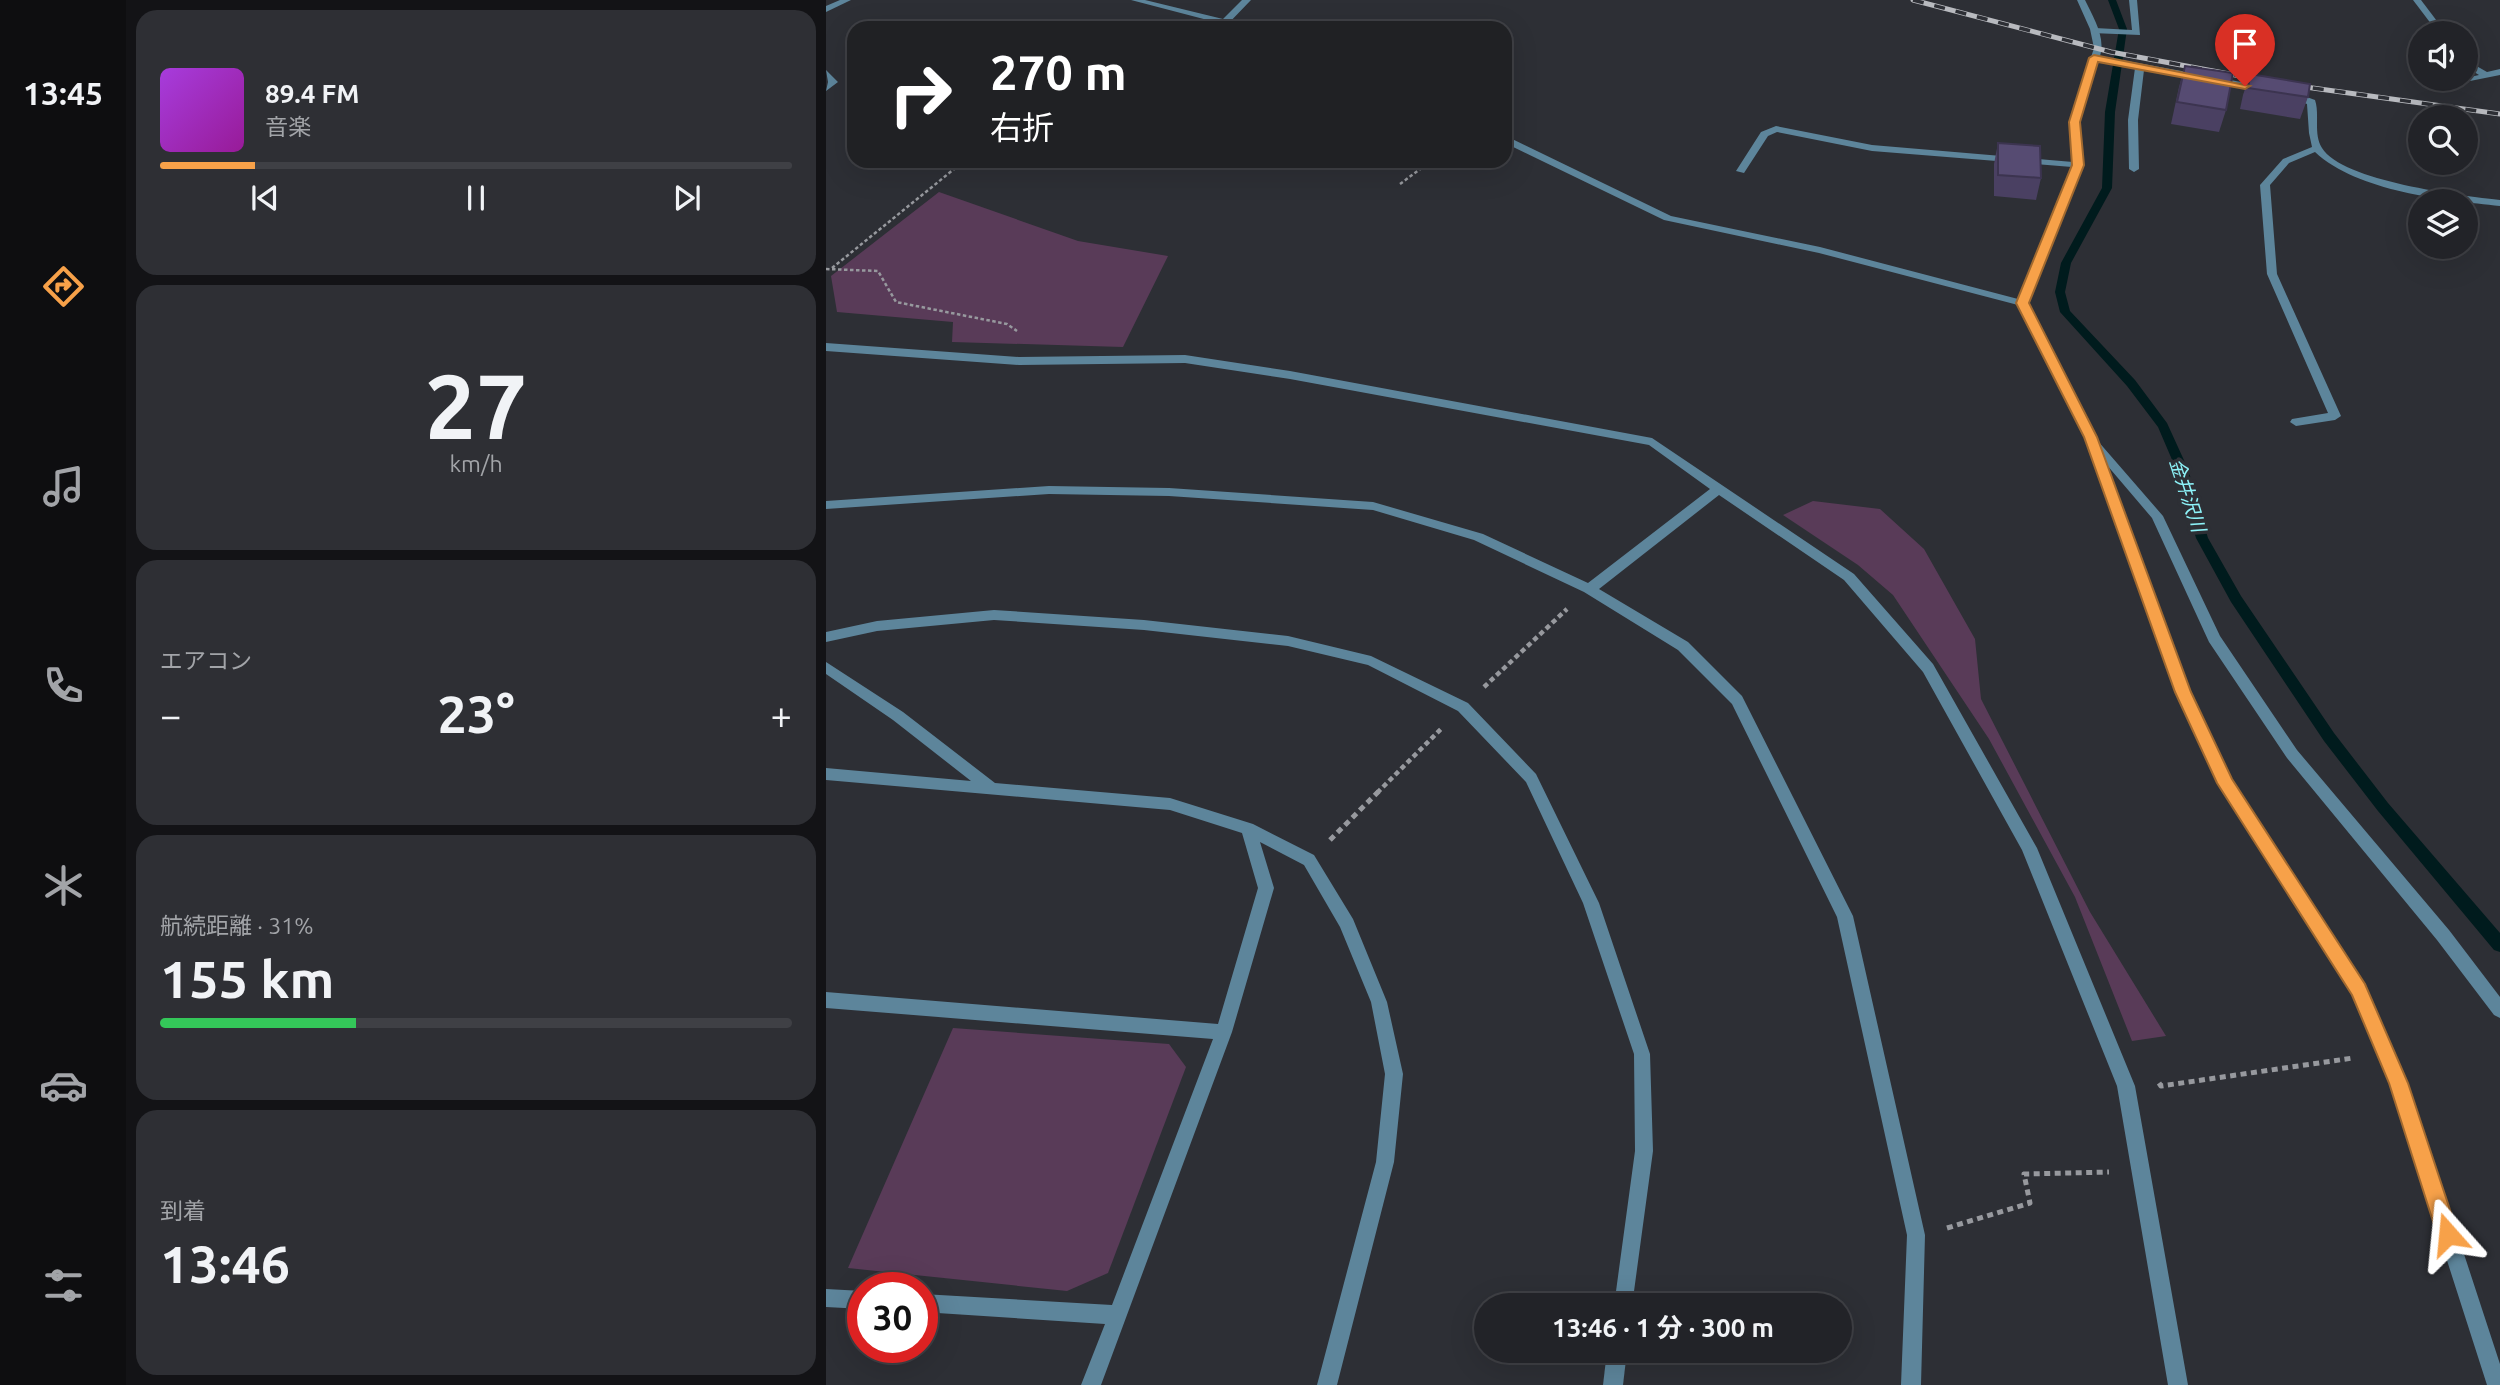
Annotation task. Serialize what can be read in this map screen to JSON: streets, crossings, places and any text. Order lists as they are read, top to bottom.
{
  "water": ["金井沢川"],
  "page": {
    "tabs": "13:45",
    "turn": ["270 m", "右折"],
    "song": ["89.4 FM", "音楽"],
    "tile": [
      ["27", "km/h"],
      "エアコン",
      ["航続距離 · 31%", "155 km"],
      ["到着", "13:46"]
    ],
    "heat": ["−", "23°", "+"],
    "limit": "30",
    "trip": "13:46 · 1 分 · 300 m"
  }
}
